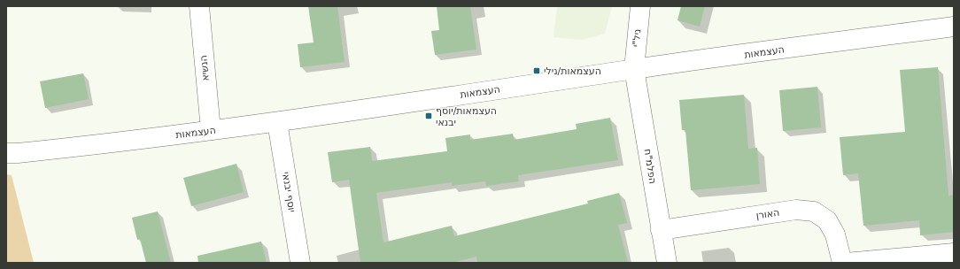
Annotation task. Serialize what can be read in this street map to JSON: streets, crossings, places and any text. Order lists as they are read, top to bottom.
{
  "streets": {
    "street": [
      "ניל\"י",
      "העצמאות",
      "הנשיא",
      "הפלמ\"ח",
      "יוסף יבנאי",
      "האורן"
    ]
  },
  "crossings": [
    ["ניל\"י", "העצמאות"],
    ["ניל\"י", "הפלמ\"ח"],
    ["העצמאות", "הנשיא"],
    ["העצמאות", "הפלמ\"ח"],
    ["העצמאות", "יוסף יבנאי"],
    ["הפלמ\"ח", "האורן"]
  ],
  "places": {
    "transit": ["העצמאות/נילי", "העצמאות/יוסף יבנאי"]
  }
}
